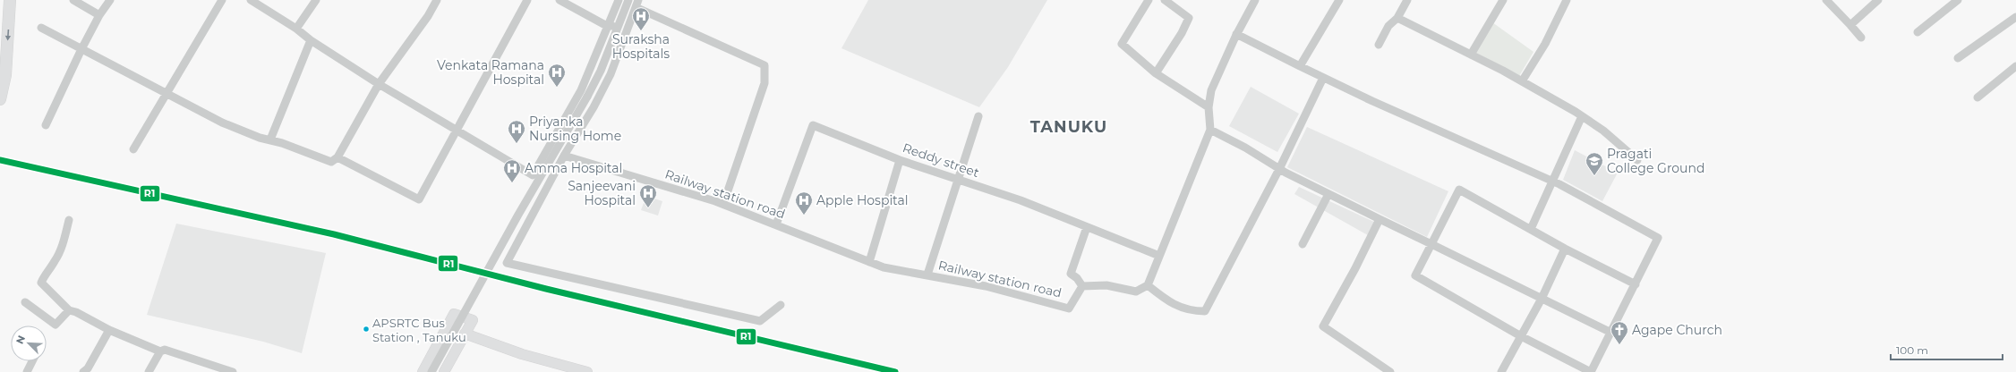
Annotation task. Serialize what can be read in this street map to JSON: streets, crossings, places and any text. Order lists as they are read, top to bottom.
{
  "streets": {
    "street": ["Reddy street", "Railway station road"]
  },
  "crossings": [
    ["Reddy street", "Railway station road"]
  ],
  "districts": ["TANUKU"],
  "places": {
    "hospital": [
      "Suraksha Hospitals",
      "Venkata Ramana Hospital",
      "Priyanka Nursing Home",
      "Amma Hospital",
      "Sanjeevani Hospital",
      "Apple Hospital"
    ],
    "school or university": ["Pragati College Ground"],
    "other": ["APSRTC Bus Station , Tanuku"],
    "church": ["Agape Church"]
  },
  "lines": ["transit line R1"],
  "scale_bar": "100 m",
  "north": "top left"
}
